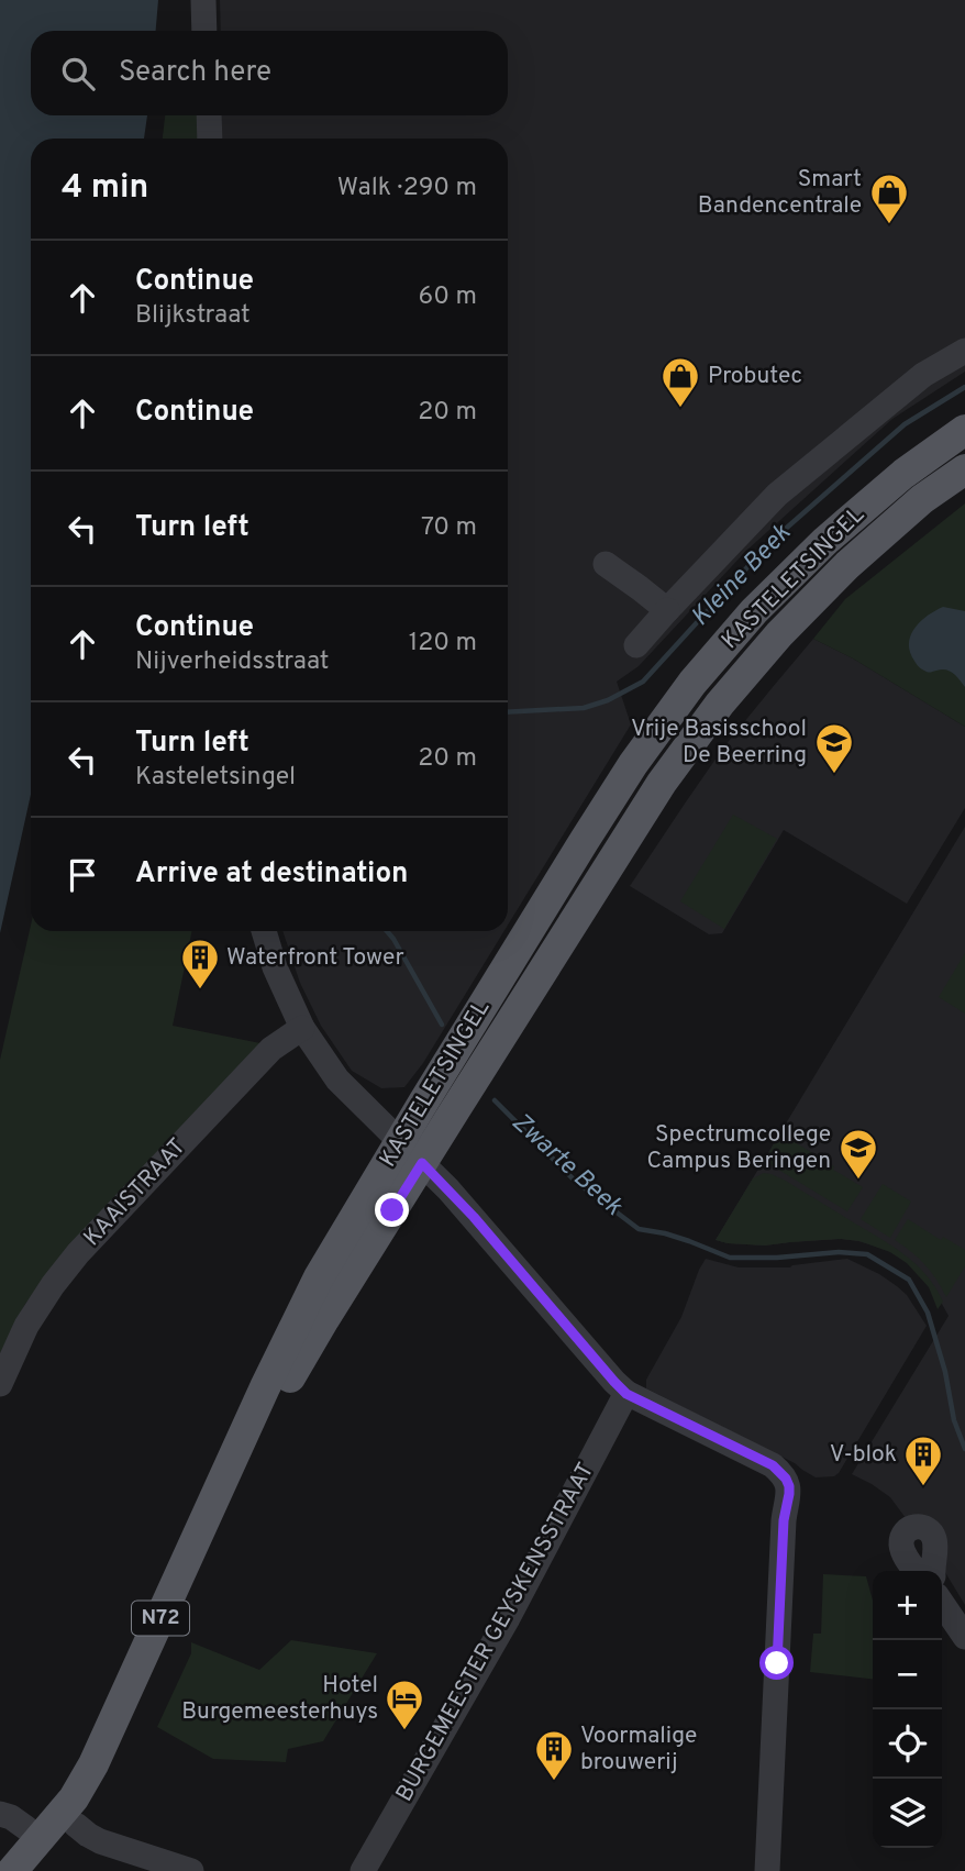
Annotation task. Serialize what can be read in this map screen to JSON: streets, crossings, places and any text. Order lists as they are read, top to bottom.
{
  "streets": {
    "main road": ["KASTELETSINGEL", "N72"],
    "street": ["KAAISTRAAT", "BURGEMEESTER GEYSKENSSTRAAT"]
  },
  "water": ["Kleine Beek", "Zwarte Beek"],
  "places": {
    "shop": ["Smart Bandencentrale", "Probutec"],
    "school or university": ["Vrije Basisschool De Beerring", "Spectrumcollege Campus Beringen"],
    "building": ["Waterfront Tower", "V-blok", "Voormalige brouwerij"],
    "hotel": ["Hotel Burgemeesterhuys"]
  },
  "page": {
    "search": "Search here",
    "heading": ["4 min", "Walk · 290 m"],
    "list": [
      ["Continue", "Blijkstraat", "60 m"],
      ["Continue", "20 m"],
      ["Turn left", "70 m"],
      ["Continue", "Nijverheidsstraat", "120 m"],
      ["Turn left", "Kasteletsingel", "20 m"],
      "Arrive at destination"
    ],
    "map_buttons": ["+", "−"]
  }
}
